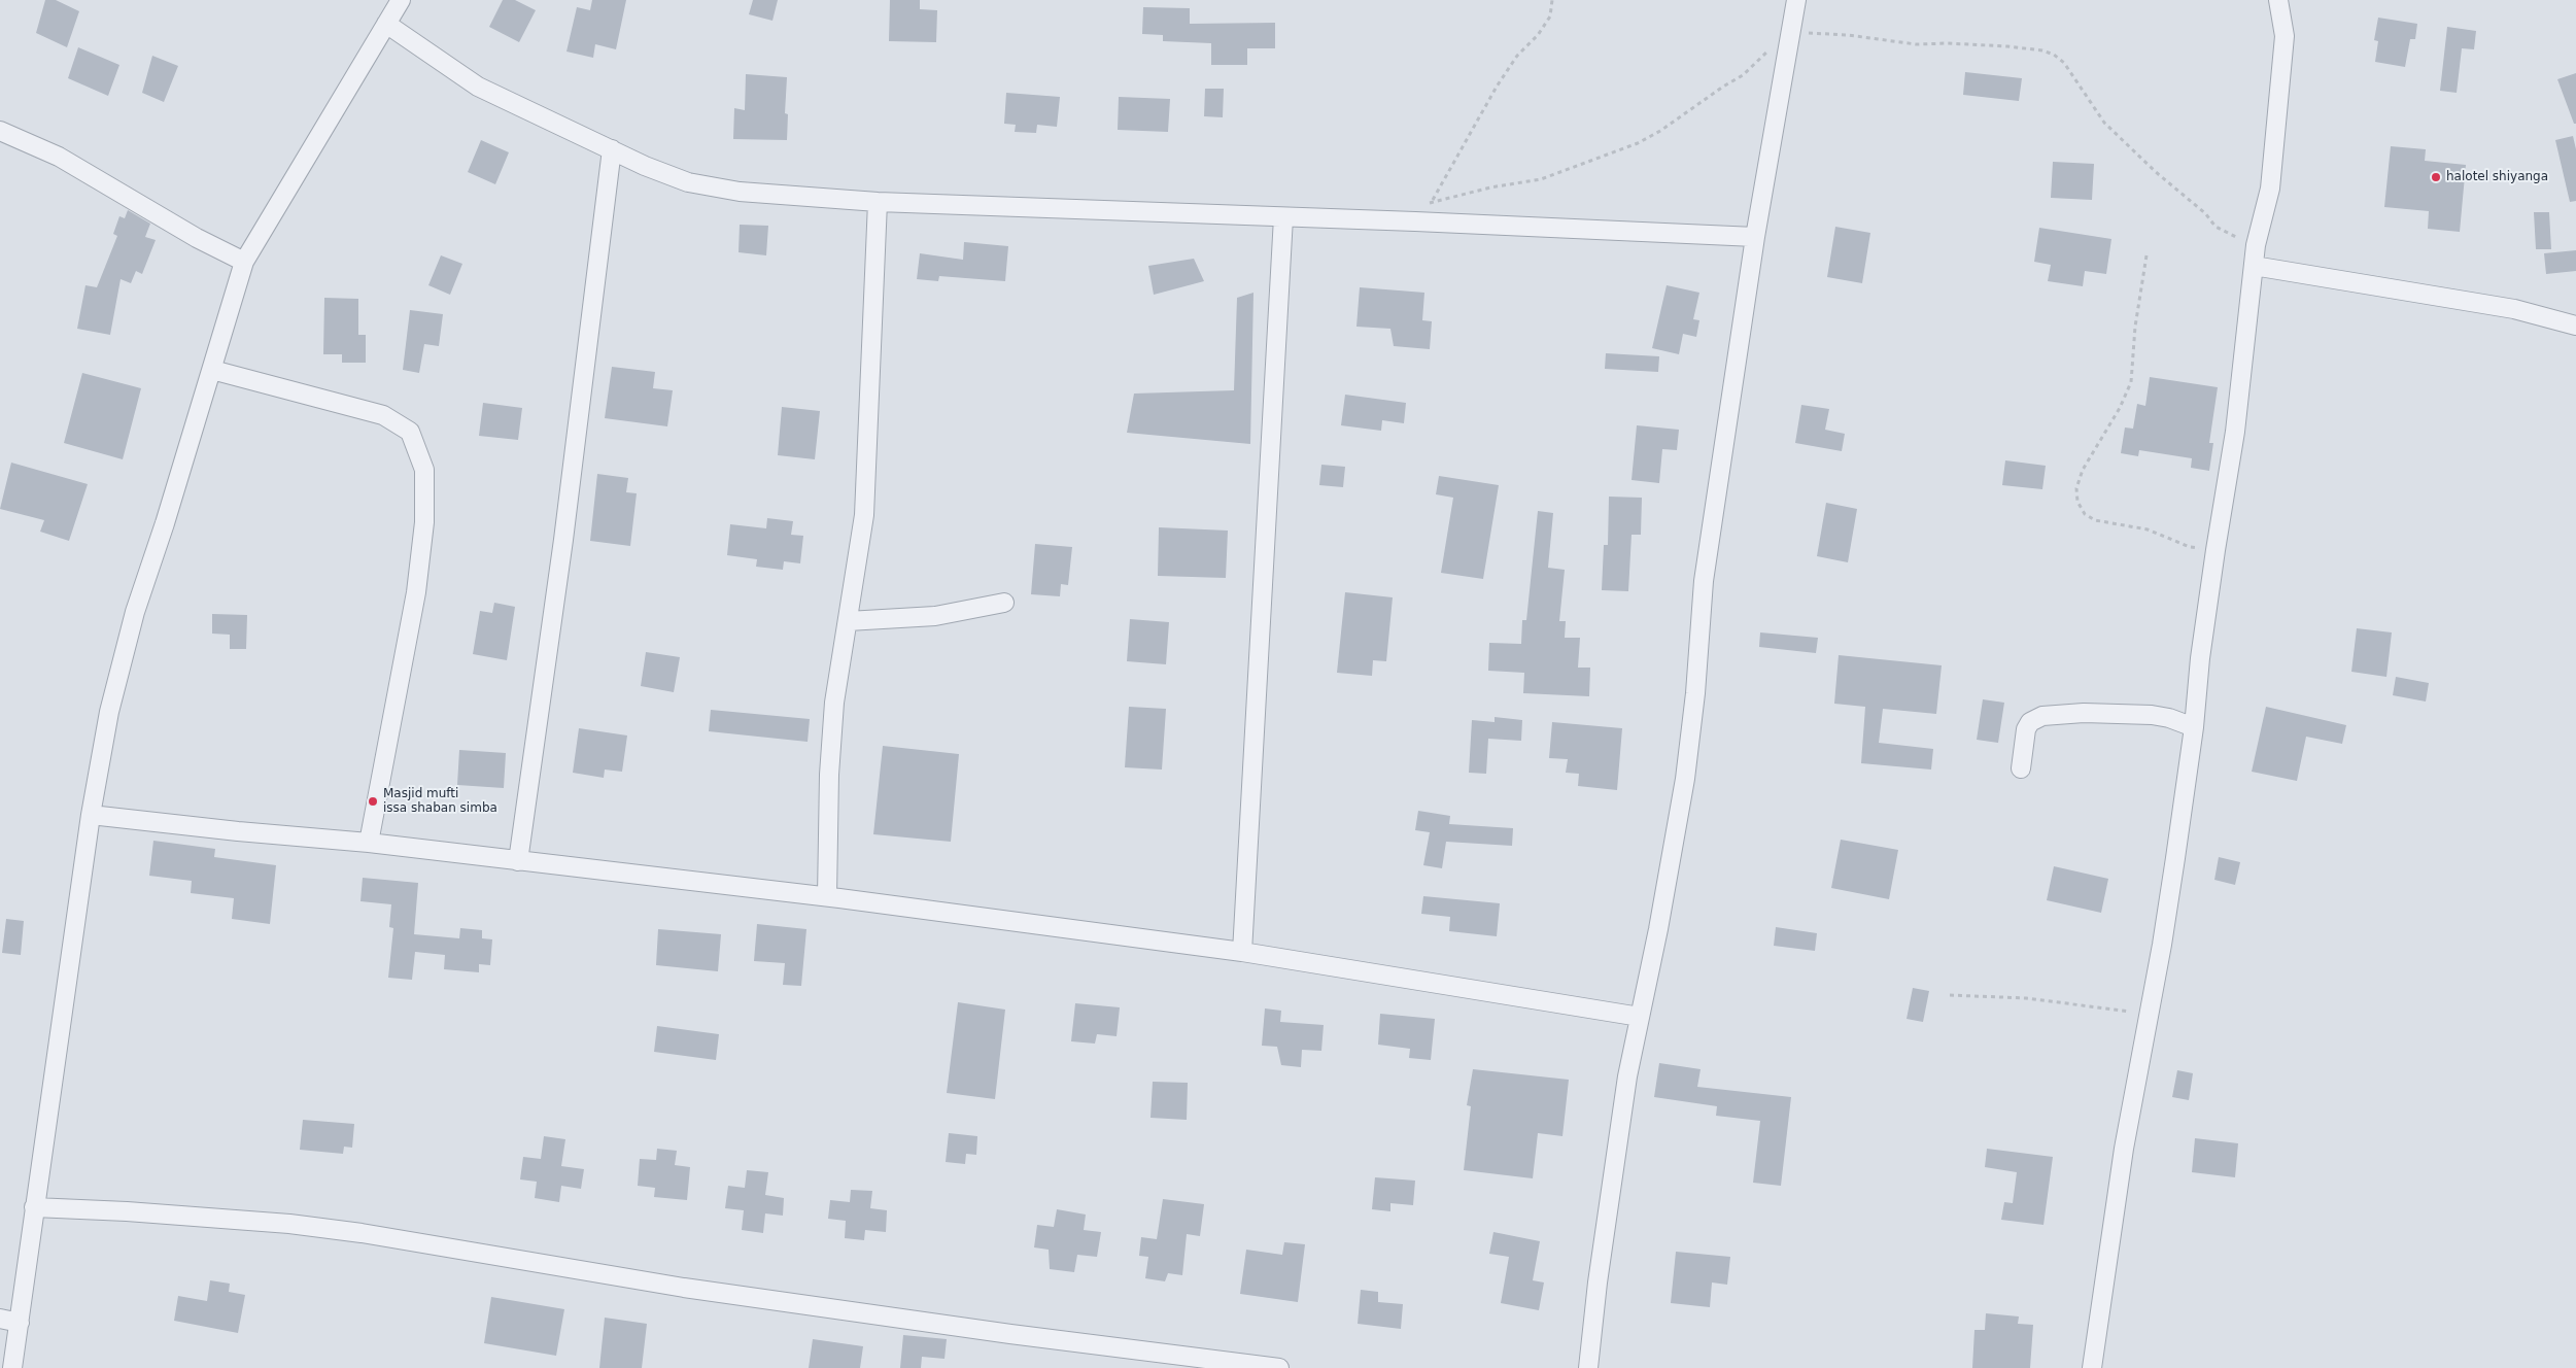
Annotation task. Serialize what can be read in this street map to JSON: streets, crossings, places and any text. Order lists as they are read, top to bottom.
{
  "places": ["halotel shiyanga", "Masjid mufti issa shaban simba"]
}
